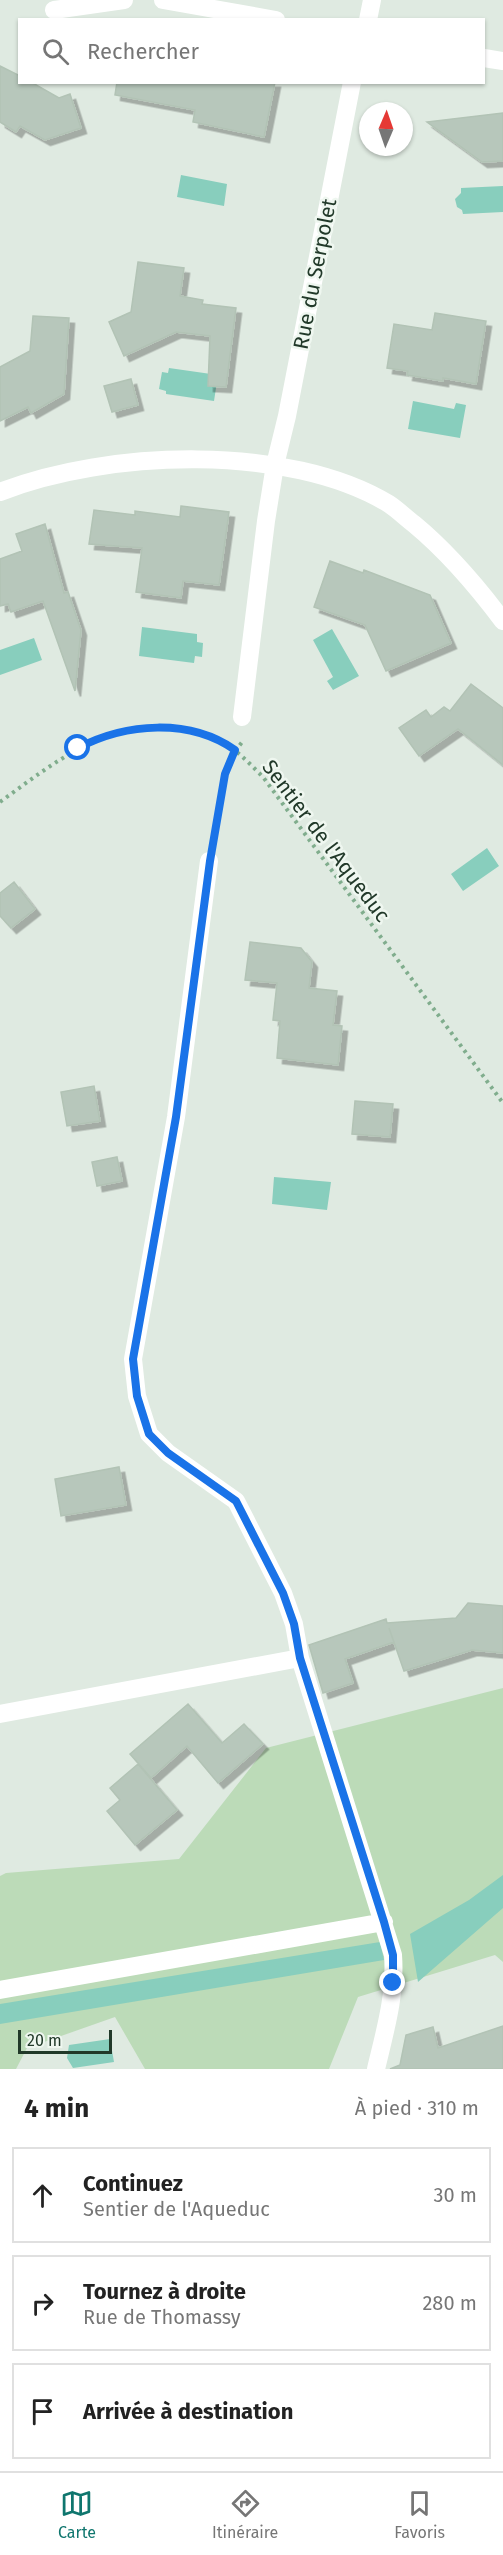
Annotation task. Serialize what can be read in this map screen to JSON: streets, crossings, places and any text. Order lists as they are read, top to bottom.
{
  "streets": {
    "street": ["Rue du Serpolet"],
    "path": ["Sentier de l'Aqueduc"]
  },
  "scale_bar": "20 m",
  "north": "top",
  "page": {
    "search": "Rechercher",
    "scale": "20 m",
    "heading": ["4 min", "À pied · 310 m"],
    "list": [
      ["Continuez", "Sentier de l'Aqueduc", "30 m"],
      ["Tournez à droite", "Rue de Thomassy", "280 m"],
      "Arrivée à destination"
    ],
    "nav": ["Carte", "Itinéraire", "Favoris"]
  }
}
